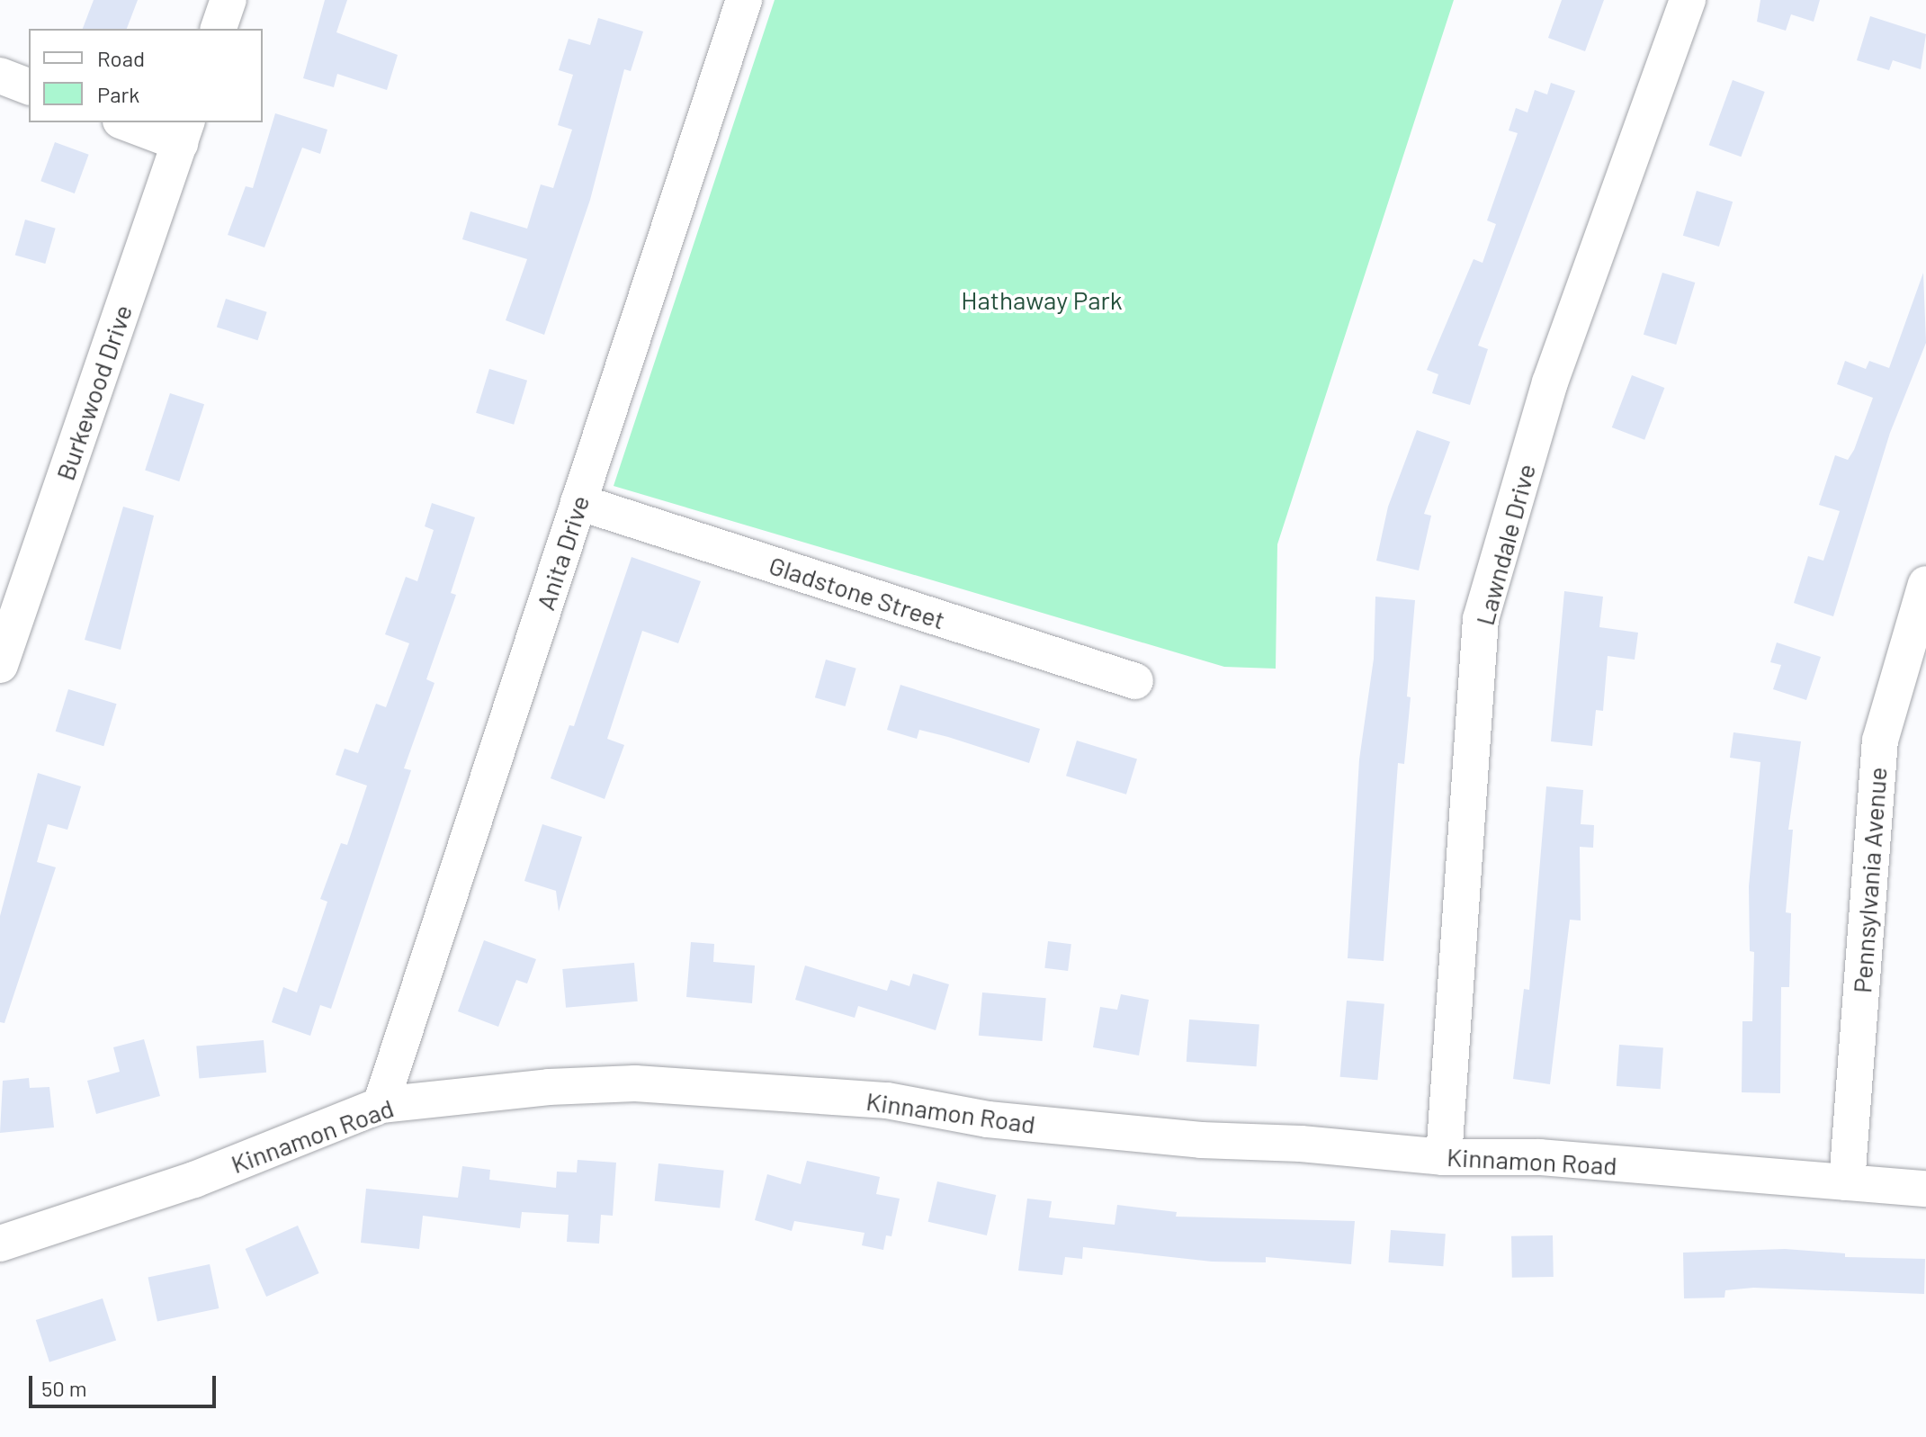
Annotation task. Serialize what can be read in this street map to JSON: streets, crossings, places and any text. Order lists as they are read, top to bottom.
{
  "streets": {
    "street": [
      "Burkewood Drive",
      "Lawndale Drive",
      "Anita Drive",
      "Gladstone Street",
      "Pennsylvania Avenue",
      "Kinnamon Road"
    ]
  },
  "crossings": [
    ["Lawndale Drive", "Kinnamon Road"],
    ["Anita Drive", "Gladstone Street"],
    ["Anita Drive", "Kinnamon Road"],
    ["Pennsylvania Avenue", "Kinnamon Road"]
  ],
  "parks": ["Hathaway Park"],
  "legend": ["Road", "Park"],
  "scale_bar": "50 m"
}
